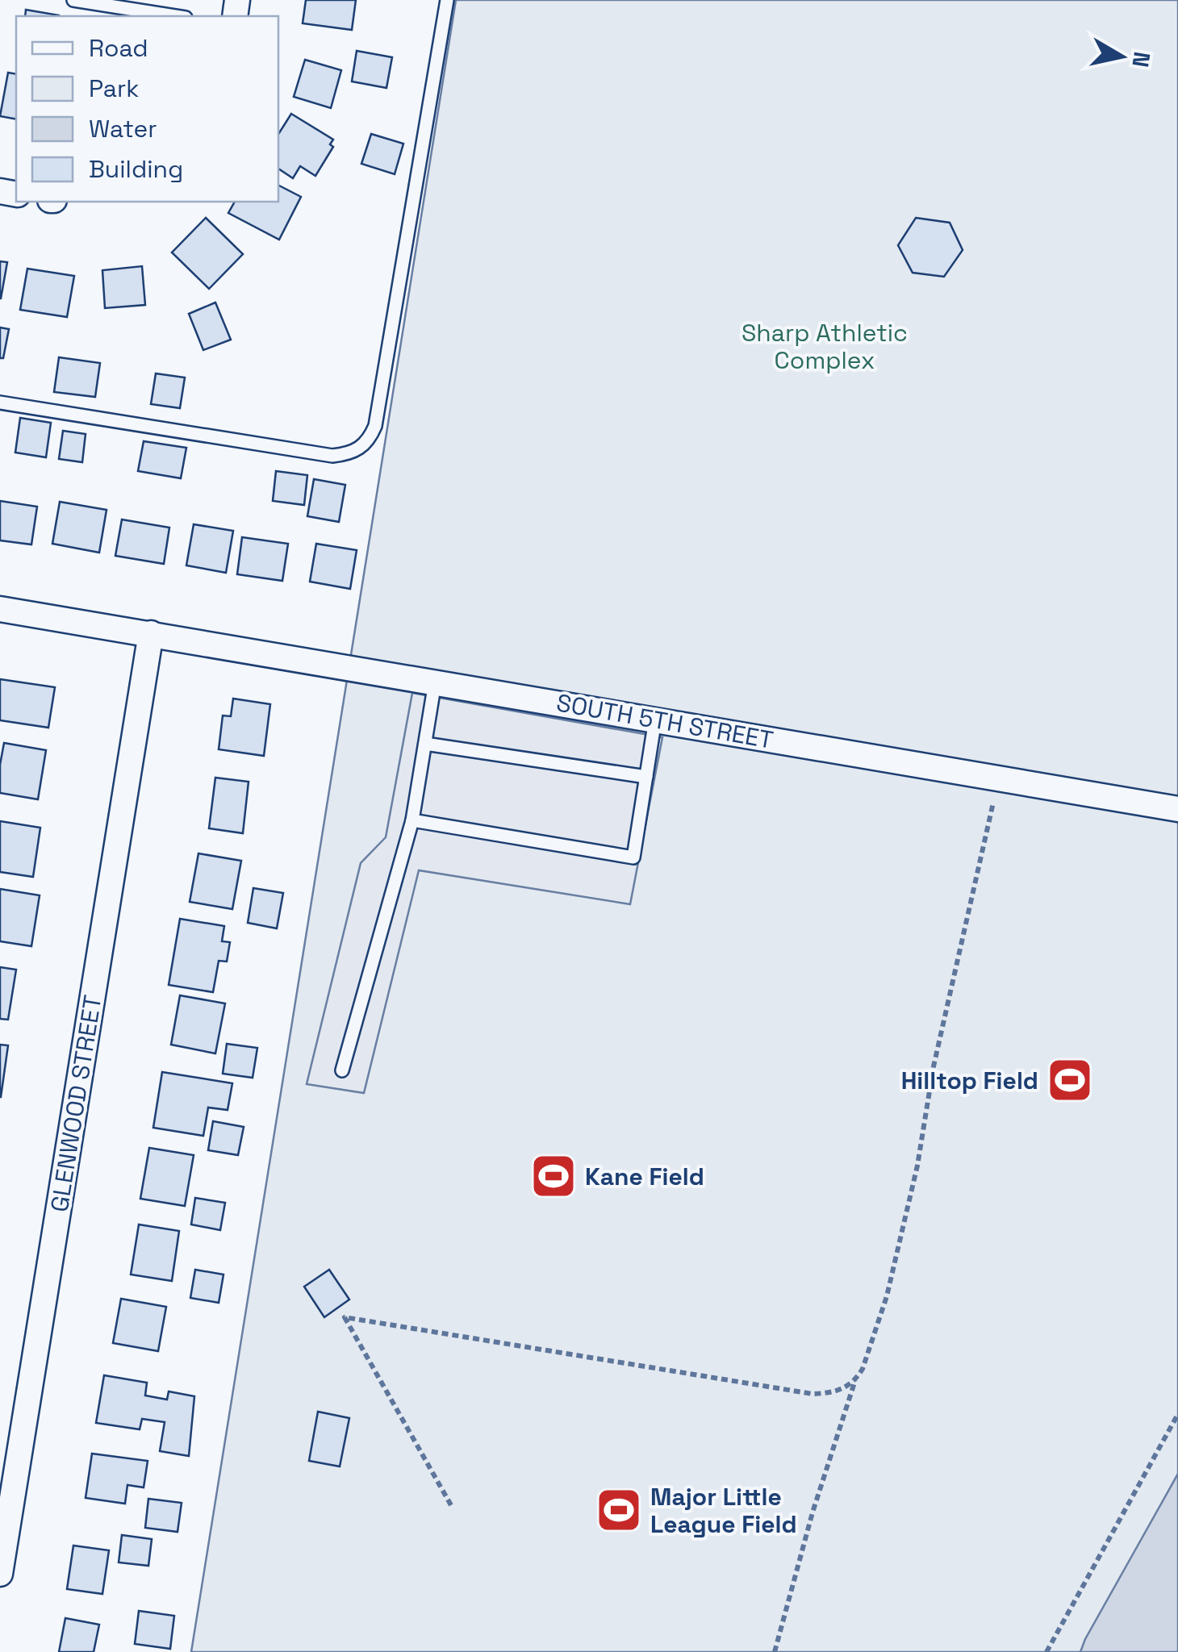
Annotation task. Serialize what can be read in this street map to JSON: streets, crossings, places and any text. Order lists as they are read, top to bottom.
{
  "streets": {
    "street": ["SOUTH 5TH STREET", "GLENWOOD STREET"]
  },
  "crossings": [
    ["SOUTH 5TH STREET", "GLENWOOD STREET"]
  ],
  "parks": ["Sharp Athletic Complex"],
  "places": {
    "sports": ["Hilltop Field", "Kane Field", "Major Little League Field"]
  },
  "legend": [
    "Road",
    "Park",
    "Water",
    "Building"
  ],
  "north": "right"
}
